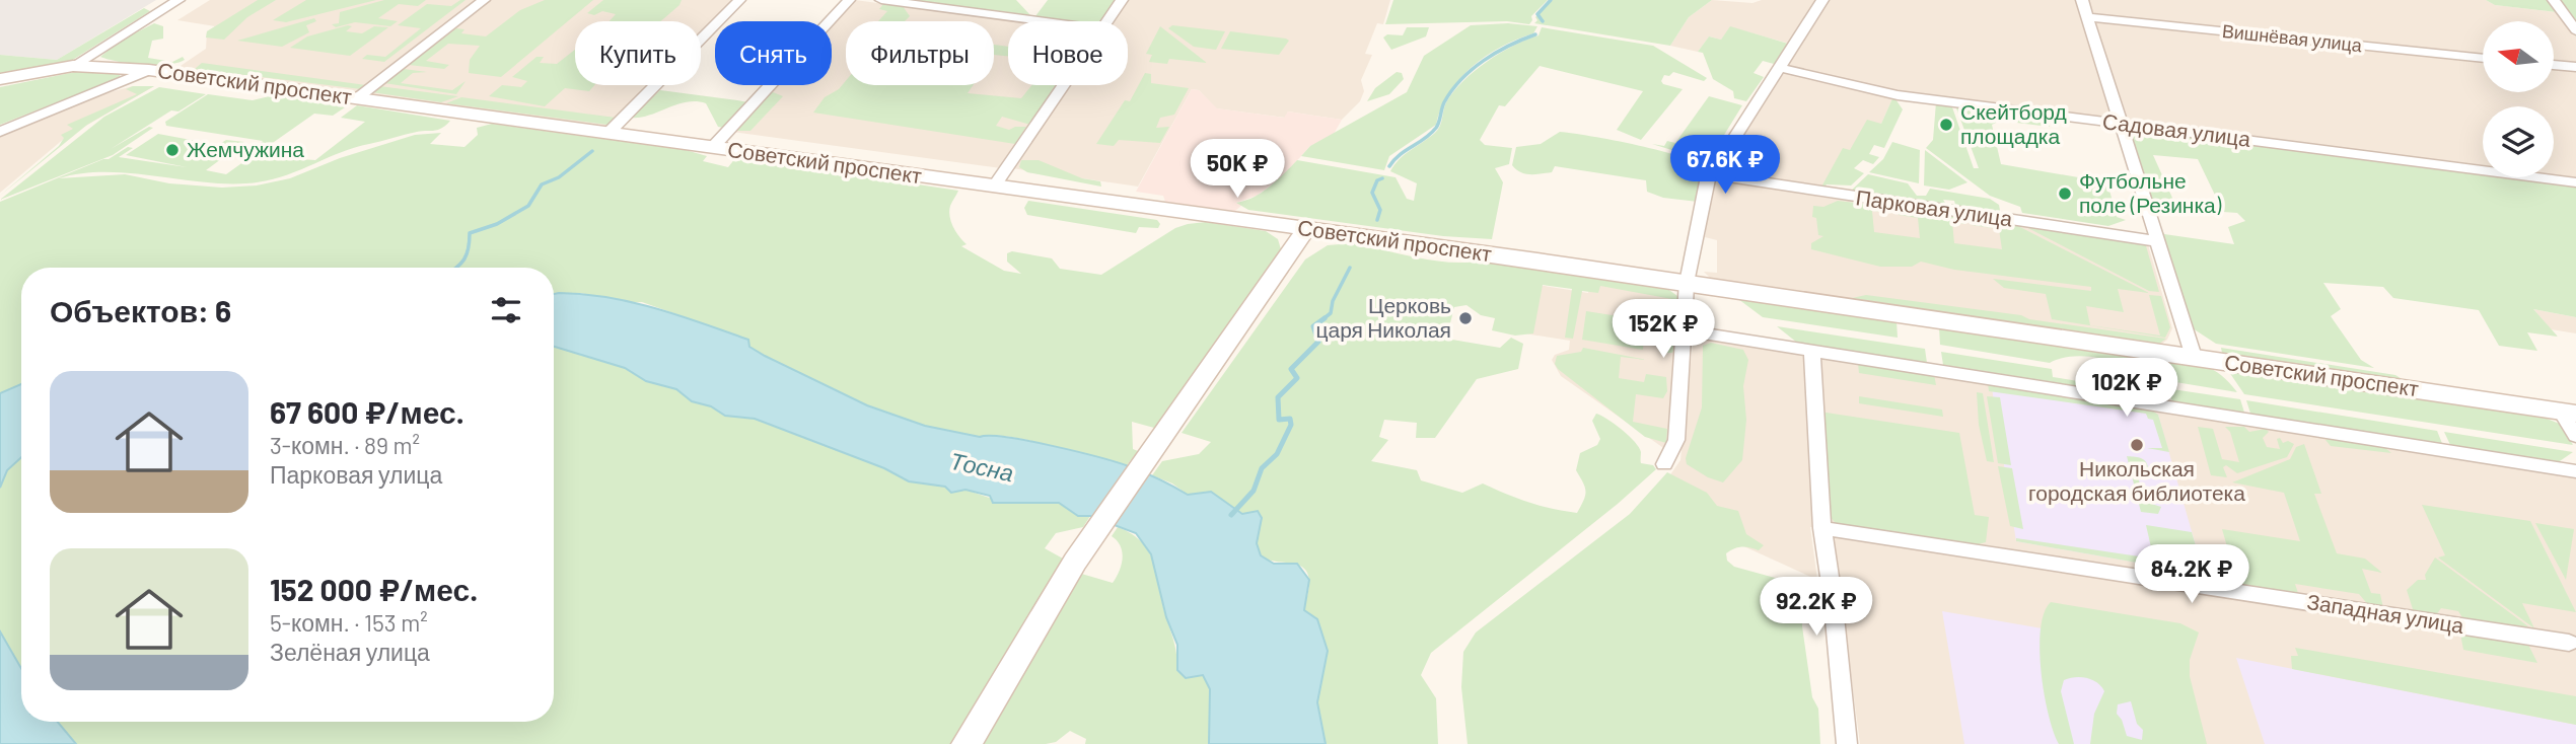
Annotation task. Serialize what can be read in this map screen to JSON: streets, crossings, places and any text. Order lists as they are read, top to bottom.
{
  "streets": {
    "main road": ["Советский проспект"],
    "street": [
      "Вишнёвая улица",
      "Садовая улица",
      "Парковая улица",
      "Западная улица"
    ]
  },
  "water": ["Тосна"],
  "places": [
    "Скейтборд площадка",
    "Жемчужина",
    "Футбольне поле (Резинка)",
    "Церковь царя Николая",
    "Никольская городская библиотека"
  ],
  "north": "left",
  "page": {
    "chip": [
      "Купить",
      "Снять",
      "Фильтры",
      "Новое"
    ],
    "price": [
      "67.6K ₽",
      "50K ₽",
      "152K ₽",
      "102K ₽",
      "84.2K ₽",
      "92.2K ₽"
    ],
    "heading": "Объектов: 6",
    "list": [
      {
        "name": "67 600 ₽/мес.",
        "note": "3-комн. · 89 m² · Парковая улица"
      },
      {
        "name": "152 000 ₽/мес.",
        "note": "5-комн. · 153 m² · Зелёная улица"
      }
    ]
  }
}
